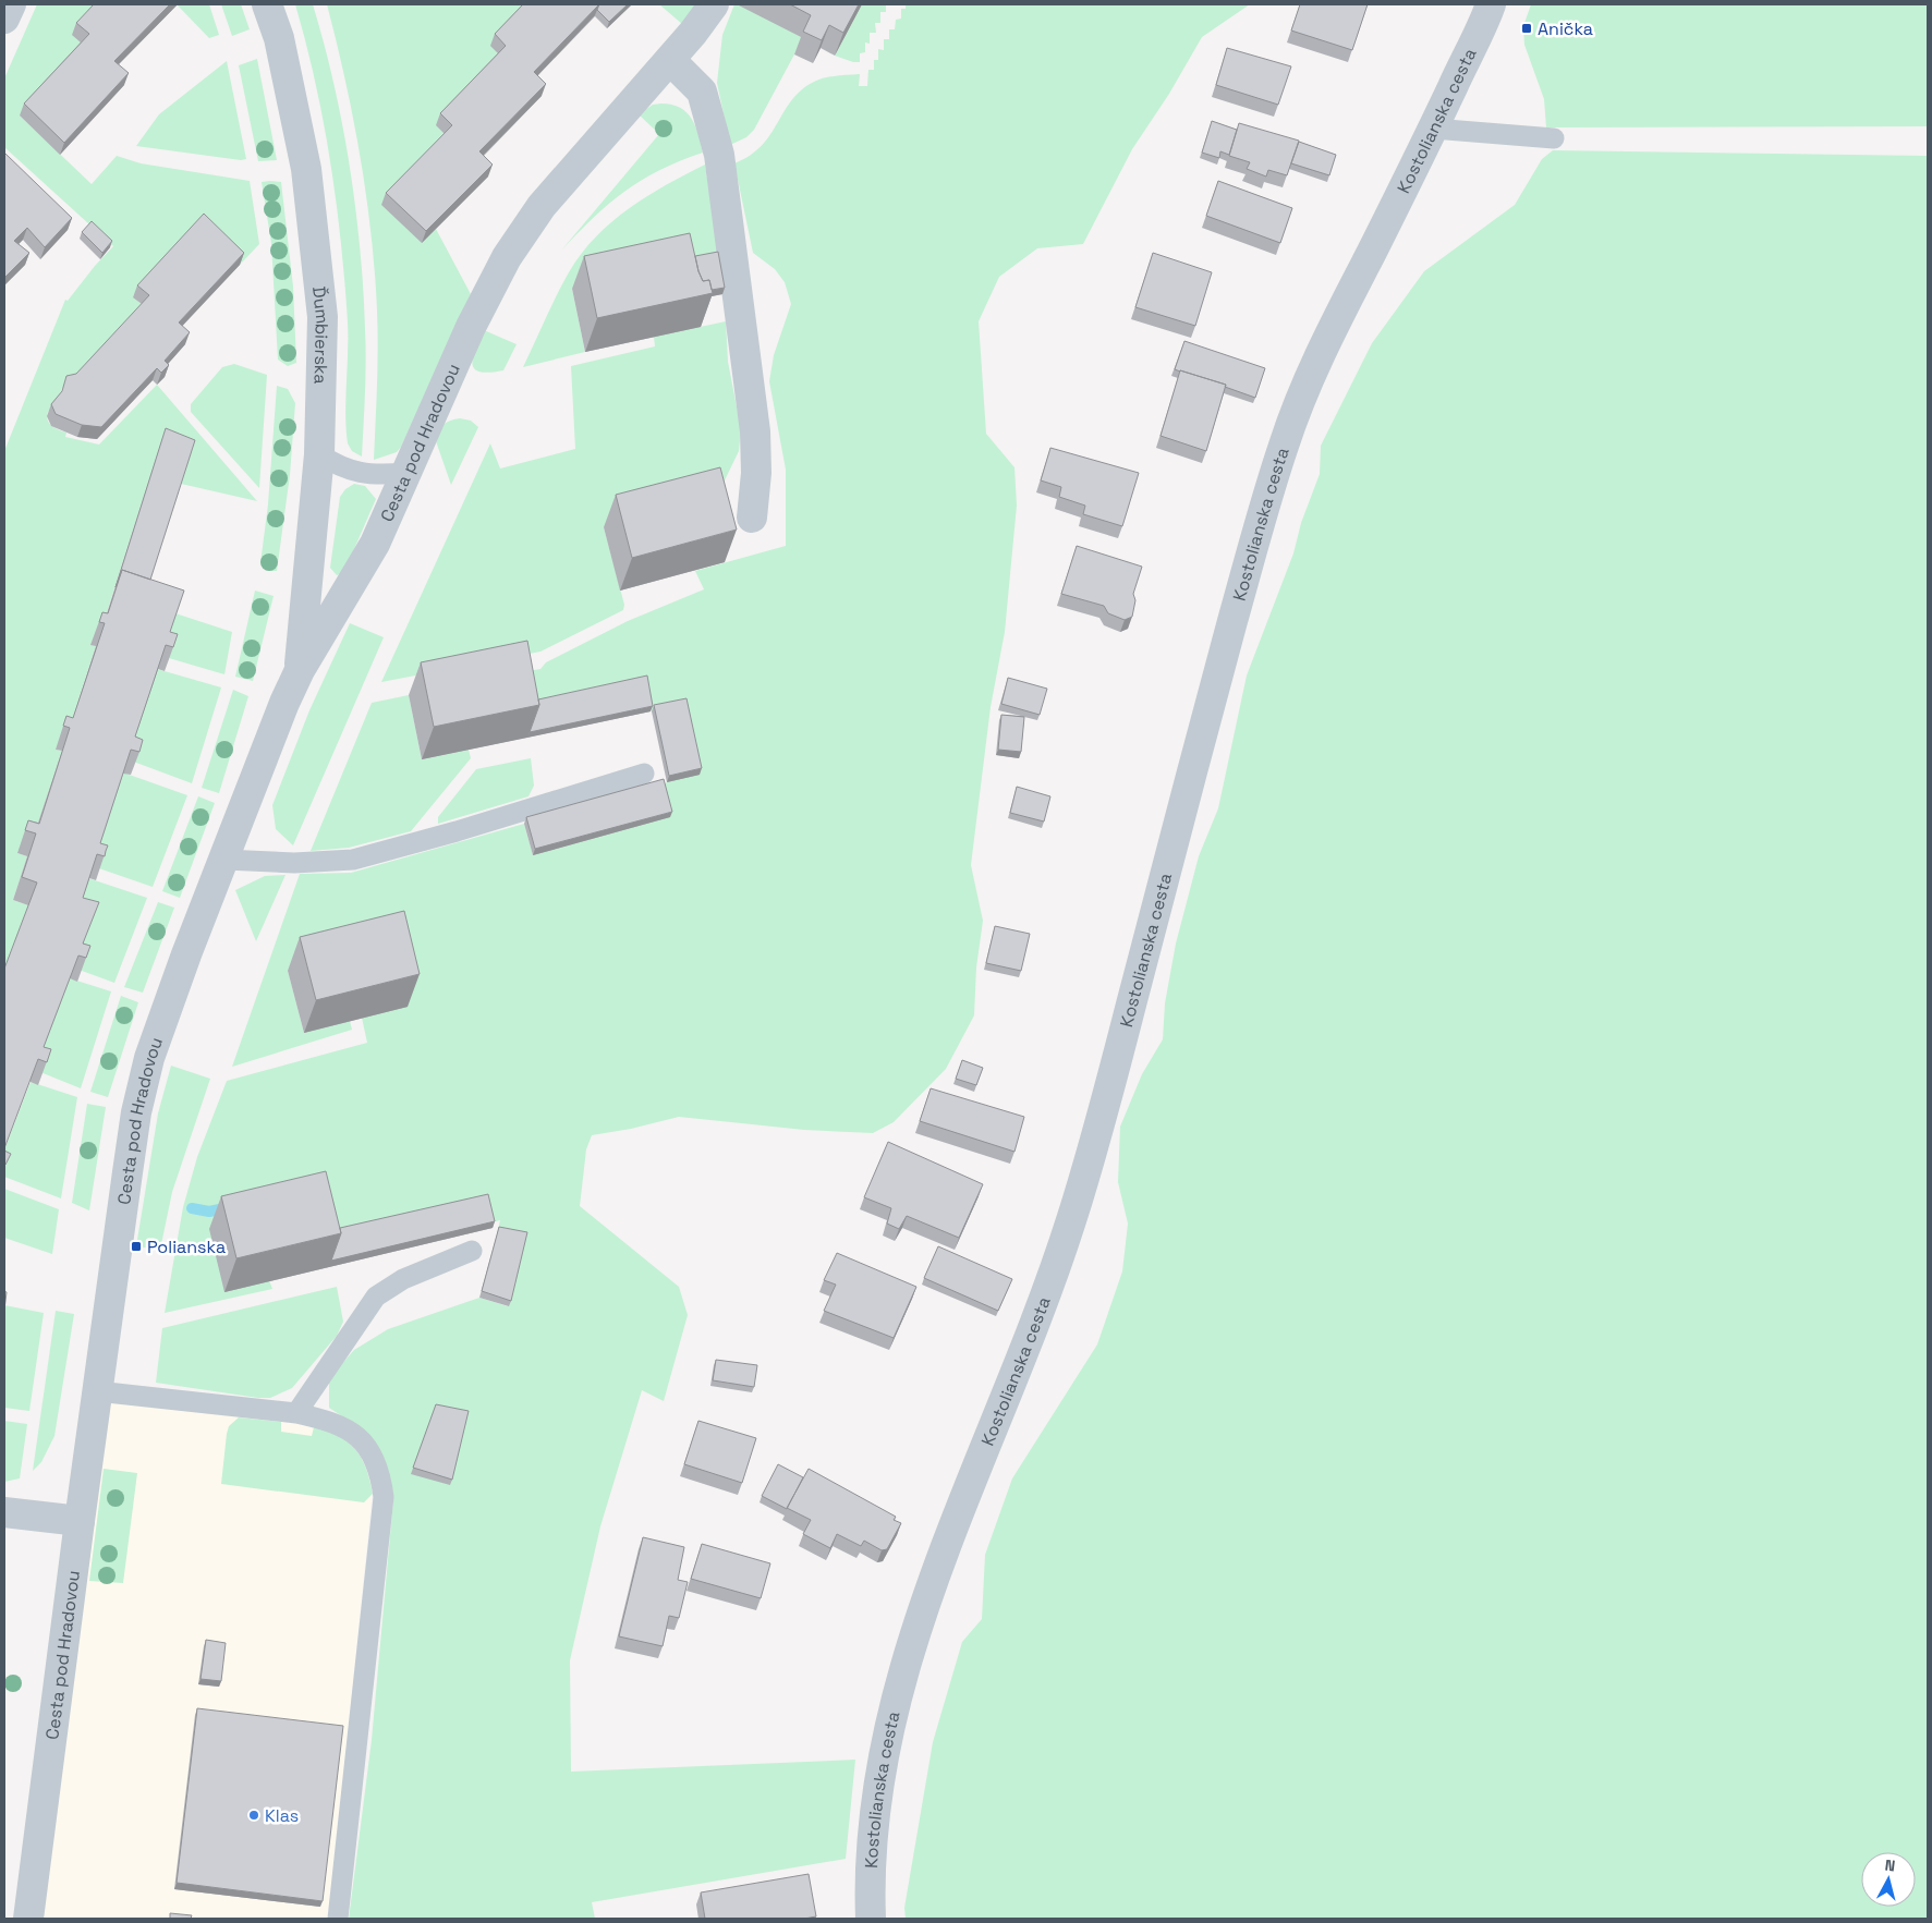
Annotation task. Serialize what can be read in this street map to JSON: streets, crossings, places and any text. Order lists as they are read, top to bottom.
{
  "streets": {
    "street": ["Kostolianska cesta", "Ďumbierska", "Cesta pod Hradovou"]
  },
  "crossings": [
    ["Ďumbierska", "Cesta pod Hradovou"]
  ],
  "places": {
    "transit": ["Anička", "Polianska"],
    "other": ["Klas"]
  },
  "north": "top"
}
